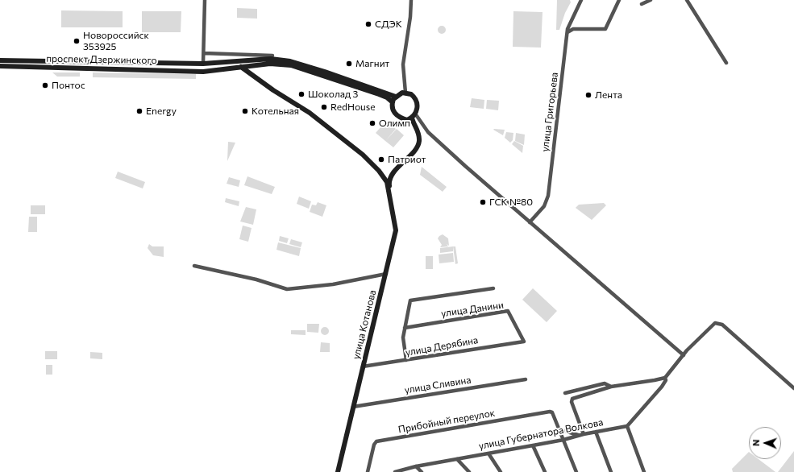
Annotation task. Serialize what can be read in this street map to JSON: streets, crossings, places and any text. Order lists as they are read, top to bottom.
{
  "streets": {
    "street": [
      "проспект Дзержинского",
      "улица Григорьева",
      "улица Данини",
      "улица Котанова",
      "улица Дерябина",
      "улица Сливина",
      "Прибойный переулок",
      "улица Губернатора Волкова"
    ]
  },
  "crossings": [
    ["улица Данини", "улица Дерябина"],
    ["улица Котанова", "улица Дерябина"],
    ["улица Котанова", "улица Сливина"]
  ],
  "places": [
    "СДЭК",
    "Новороссийск 353925",
    "Магнит",
    "Понтос",
    "Шоколад 3",
    "Лента",
    "RedHouse",
    "Energy",
    "Котельная",
    "Олимп",
    "Патриот",
    "ГСК №80"
  ],
  "north": "left"
}
